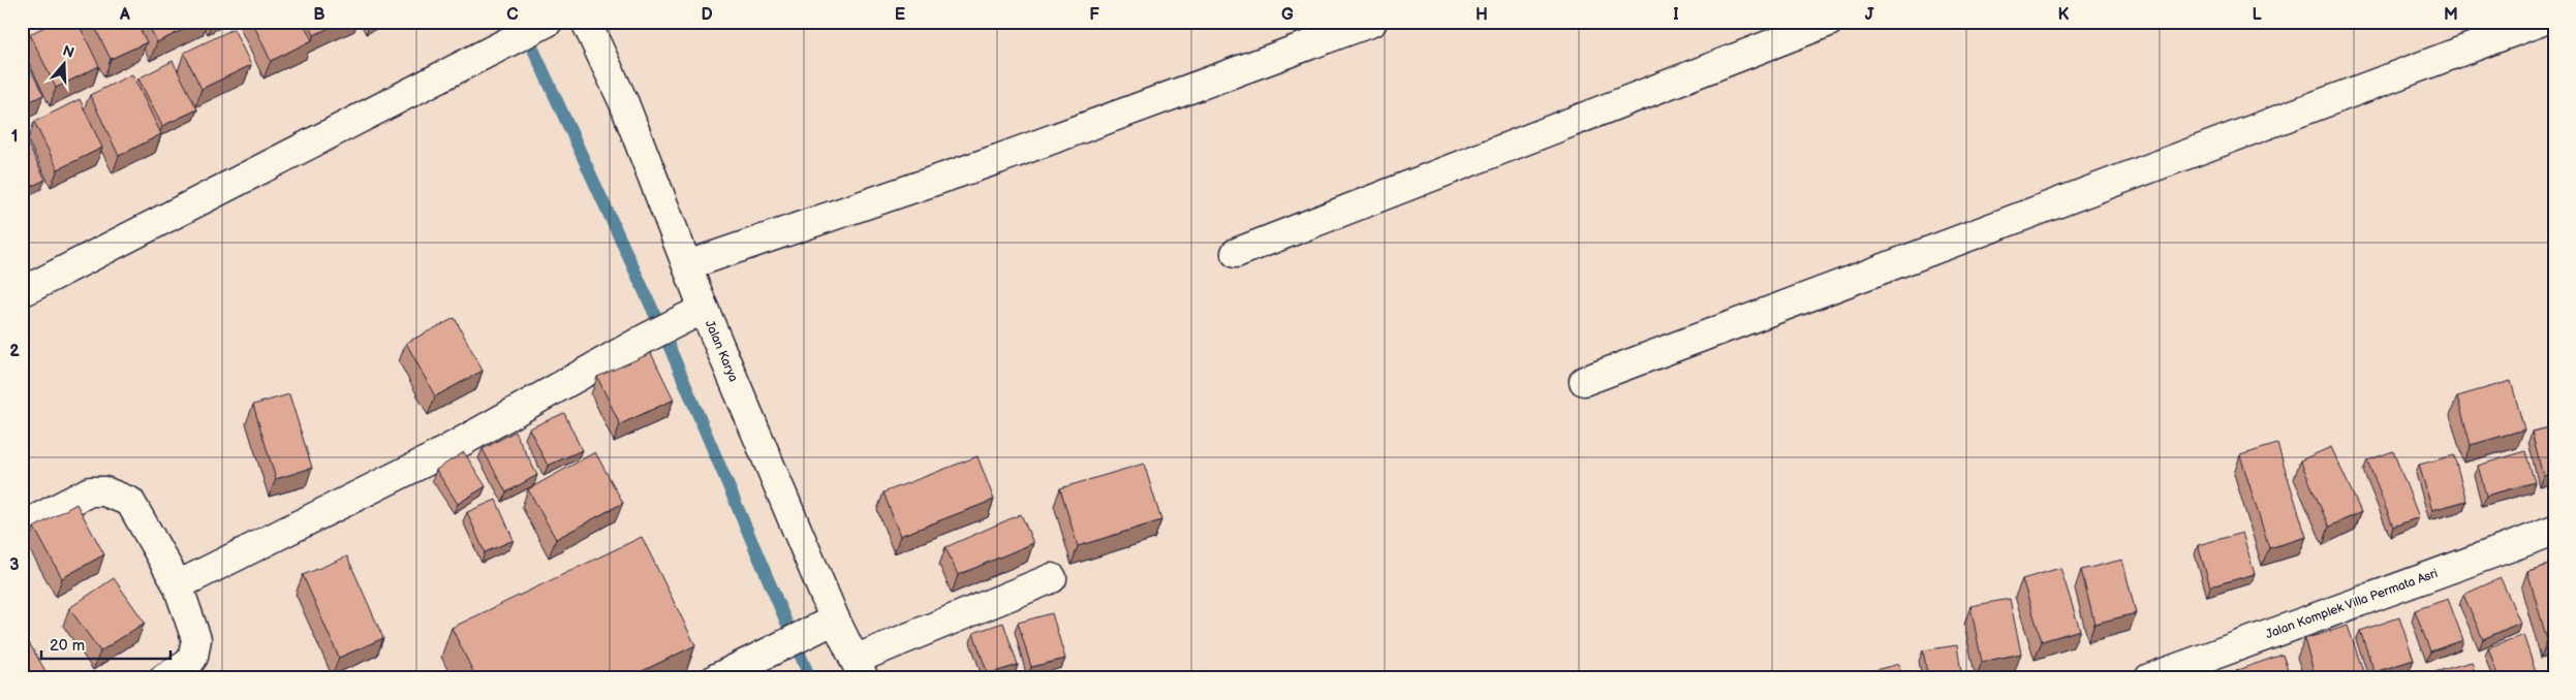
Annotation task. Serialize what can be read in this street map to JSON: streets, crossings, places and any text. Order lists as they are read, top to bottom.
{
  "streets": {
    "street": ["Jalan Karya", "Jalan Komplek Villa Permata Asri"]
  },
  "scale_bar": "20 m",
  "north": "top",
  "grid": {
    "columns": [
      "A",
      "B",
      "C",
      "D",
      "E",
      "F",
      "G",
      "H",
      "I",
      "J",
      "K",
      "L",
      "M"
    ],
    "rows": ["1", "2", "3"]
  }
}
